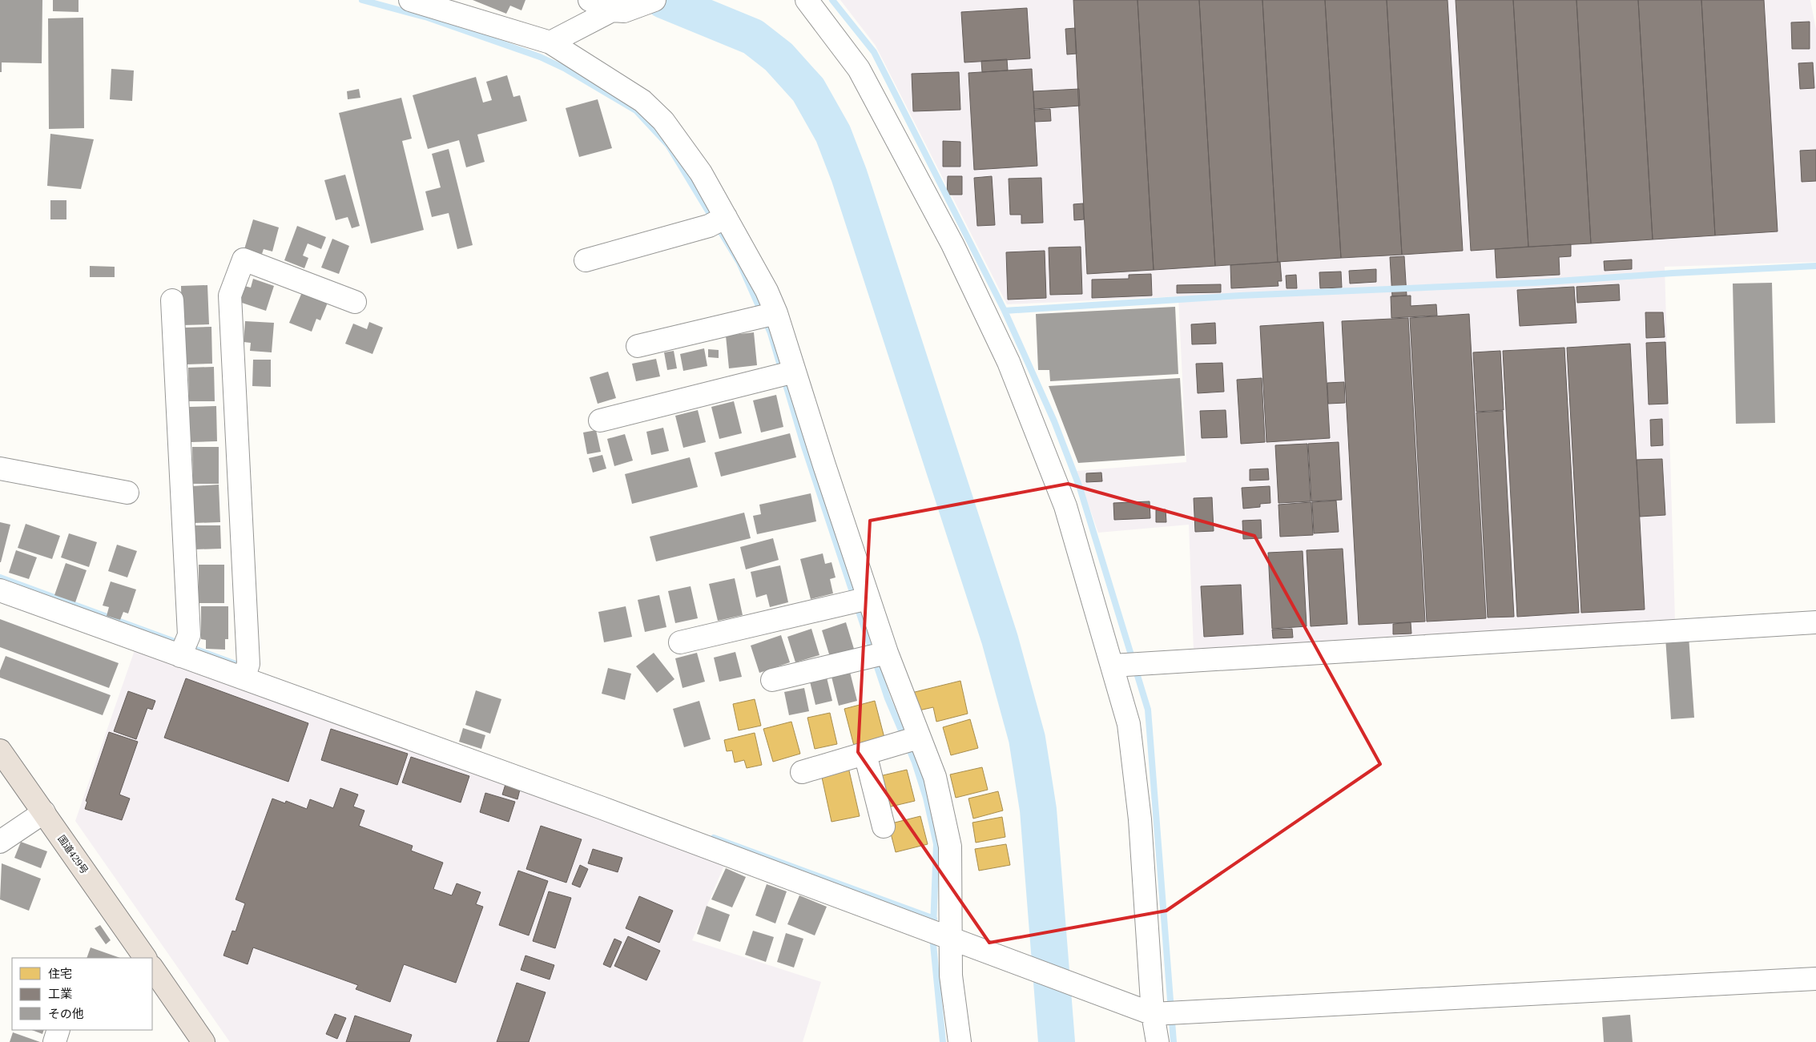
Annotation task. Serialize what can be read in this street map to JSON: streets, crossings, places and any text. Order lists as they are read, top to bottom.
{
  "streets": {
    "highway": ["国道429号"]
  },
  "legend": ["住宅", "工業", "その他"]
}
